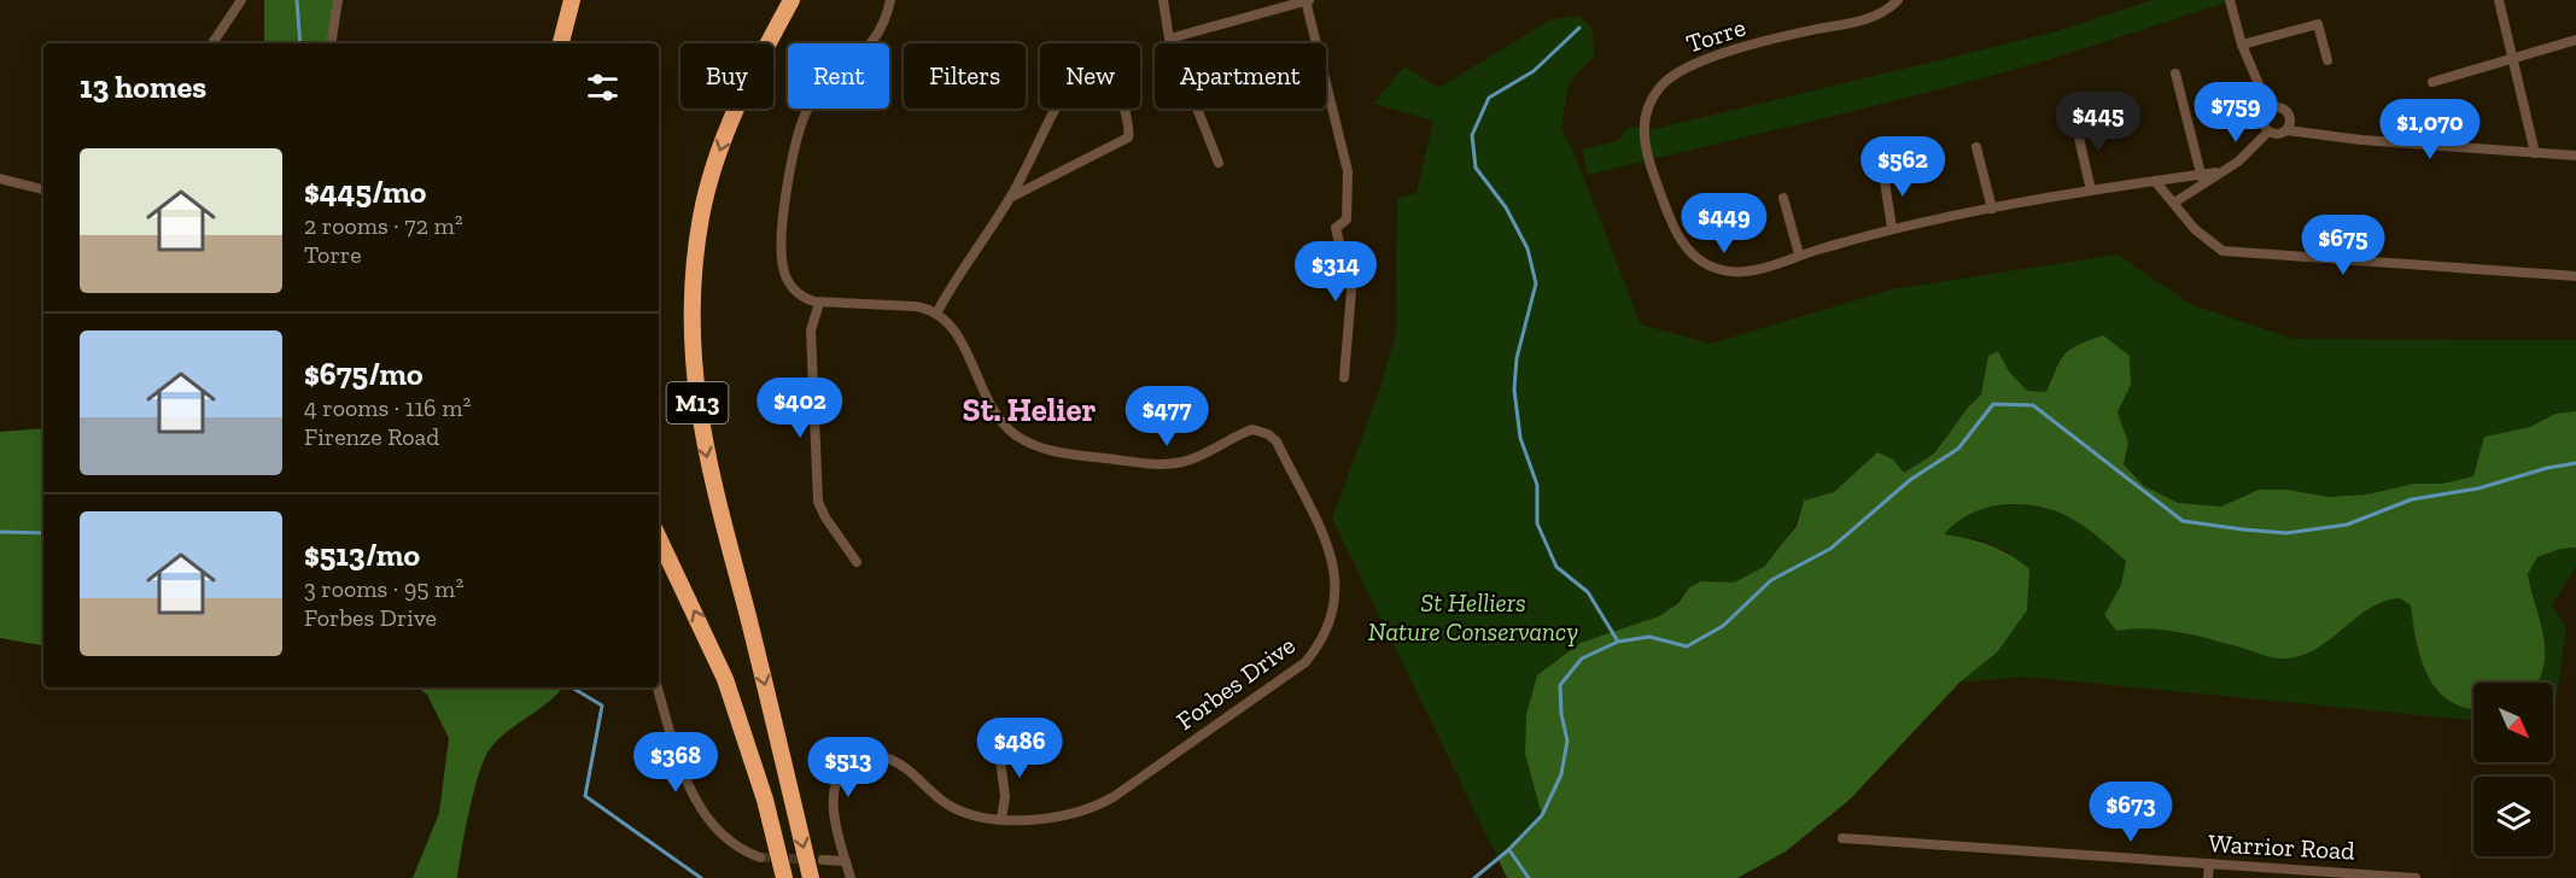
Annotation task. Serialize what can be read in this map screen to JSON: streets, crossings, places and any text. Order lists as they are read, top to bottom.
{
  "streets": {
    "highway": ["M13"],
    "street": ["Torre", "Forbes Drive", "Warrior Road"]
  },
  "districts": ["St. Helier"],
  "parks": ["St Helliers Nature Conservancy"],
  "north": "bottom right",
  "page": {
    "chip": [
      "Buy",
      "Rent",
      "Filters",
      "New",
      "Apartment"
    ],
    "heading": "13 homes",
    "price": [
      "$759",
      "$445",
      "$1,070",
      "$562",
      "$449",
      "$675",
      "$314",
      "$402",
      "$477",
      "$486",
      "$368",
      "$513",
      "$673"
    ],
    "list": [
      {
        "name": "$445/mo",
        "note": "2 rooms · 72 m² · Torre"
      },
      {
        "name": "$675/mo",
        "note": "4 rooms · 116 m² · Firenze Road"
      },
      {
        "name": "$513/mo",
        "note": "3 rooms · 95 m² · Forbes Drive"
      }
    ]
  }
}
